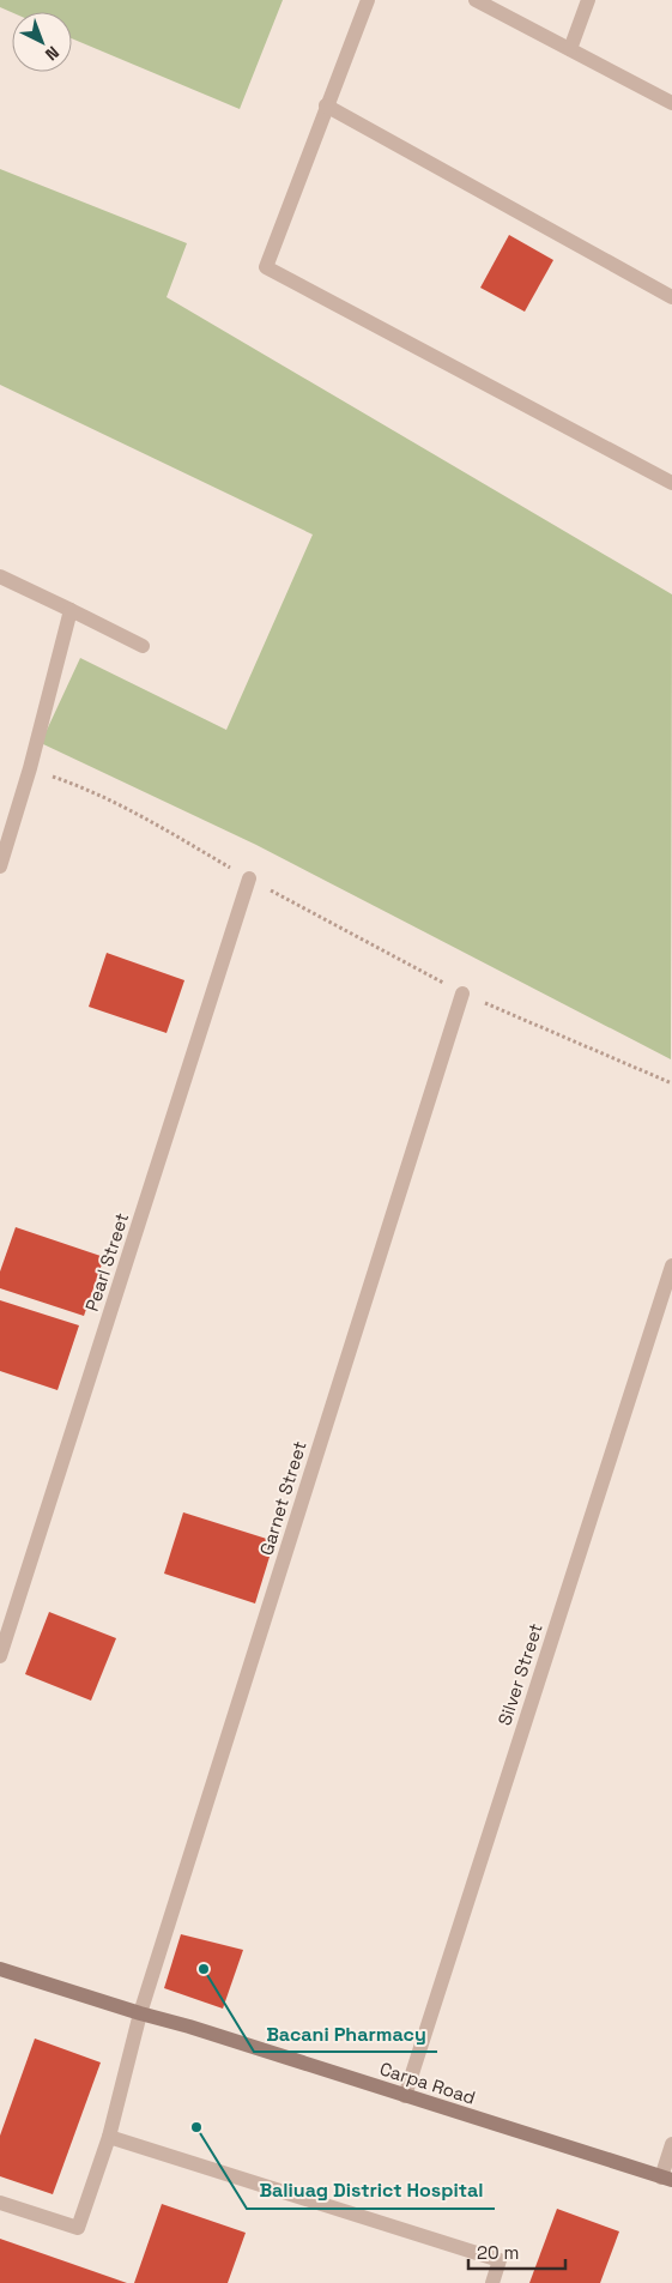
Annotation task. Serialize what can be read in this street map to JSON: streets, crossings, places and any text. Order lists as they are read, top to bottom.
{
  "streets": {
    "street": [
      "Pearl Street",
      "Garnet Street",
      "Silver Street",
      "Carpa Road"
    ]
  },
  "crossings": [
    ["Garnet Street", "Carpa Road"],
    ["Silver Street", "Carpa Road"]
  ],
  "places": ["Bacani Pharmacy", "Baliuag District Hospital"],
  "scale_bar": "20 m",
  "north": "bottom right"
}
